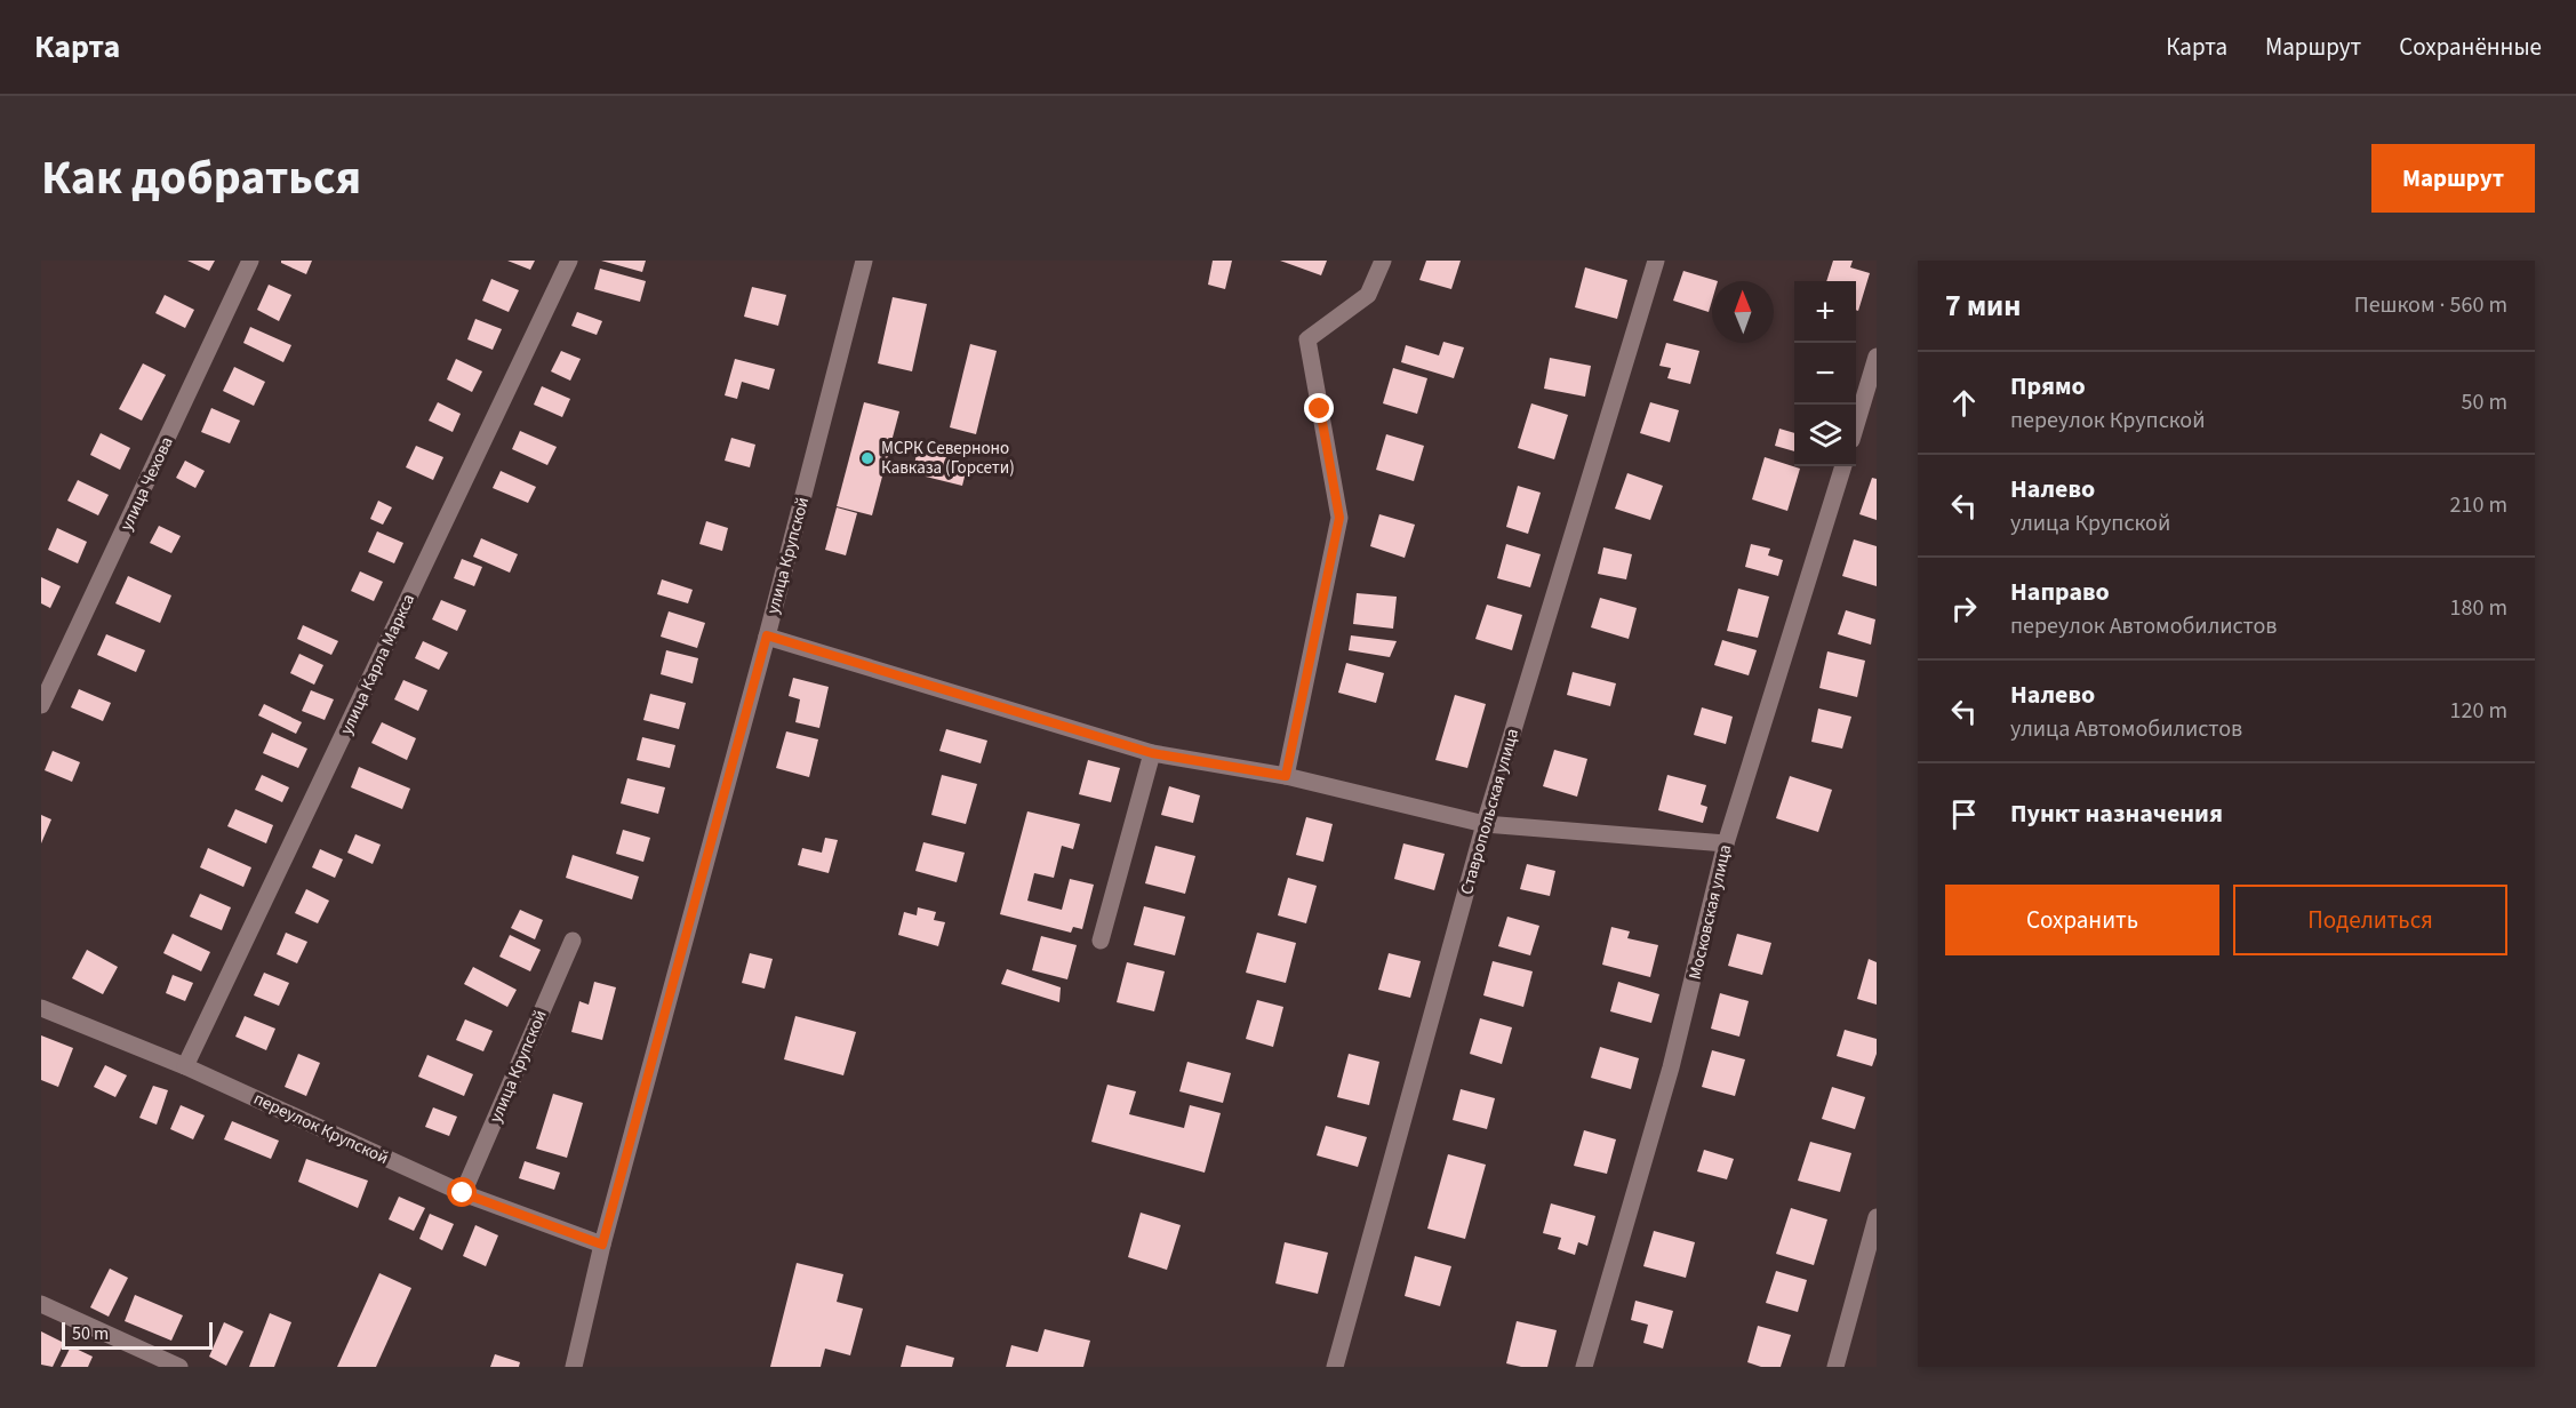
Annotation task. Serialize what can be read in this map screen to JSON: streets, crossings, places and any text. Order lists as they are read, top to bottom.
{
  "streets": {
    "street": [
      "улица Чехова",
      "улица Крупской",
      "улица Карла Маркса",
      "Ставропольская улица",
      "Московская улица",
      "переулок Крупской"
    ]
  },
  "crossings": [
    ["улица Крупской", "переулок Крупской"],
    ["улица Карла Маркса", "переулок Крупской"]
  ],
  "places": ["МСРК Северноно Кавказа (Горсети)"],
  "scale_bar": "50 m",
  "north": "top",
  "page": {
    "header": "Карта",
    "nav": ["Карта", "Маршрут", "Сохранённые"],
    "title": "Как добраться",
    "buttons": [
      "Маршрут",
      ["Сохранить", "Поделиться"]
    ],
    "heading": ["7 мин", "Пешком · 560 m"],
    "map_buttons": ["+", "−"],
    "list": [
      ["Прямо", "переулок Крупской", "50 m"],
      ["Налево", "улица Крупской", "210 m"],
      ["Направо", "переулок Автомобилистов", "180 m"],
      ["Налево", "улица Автомобилистов", "120 m"],
      "Пункт назначения"
    ],
    "scale": "50 m"
  }
}
